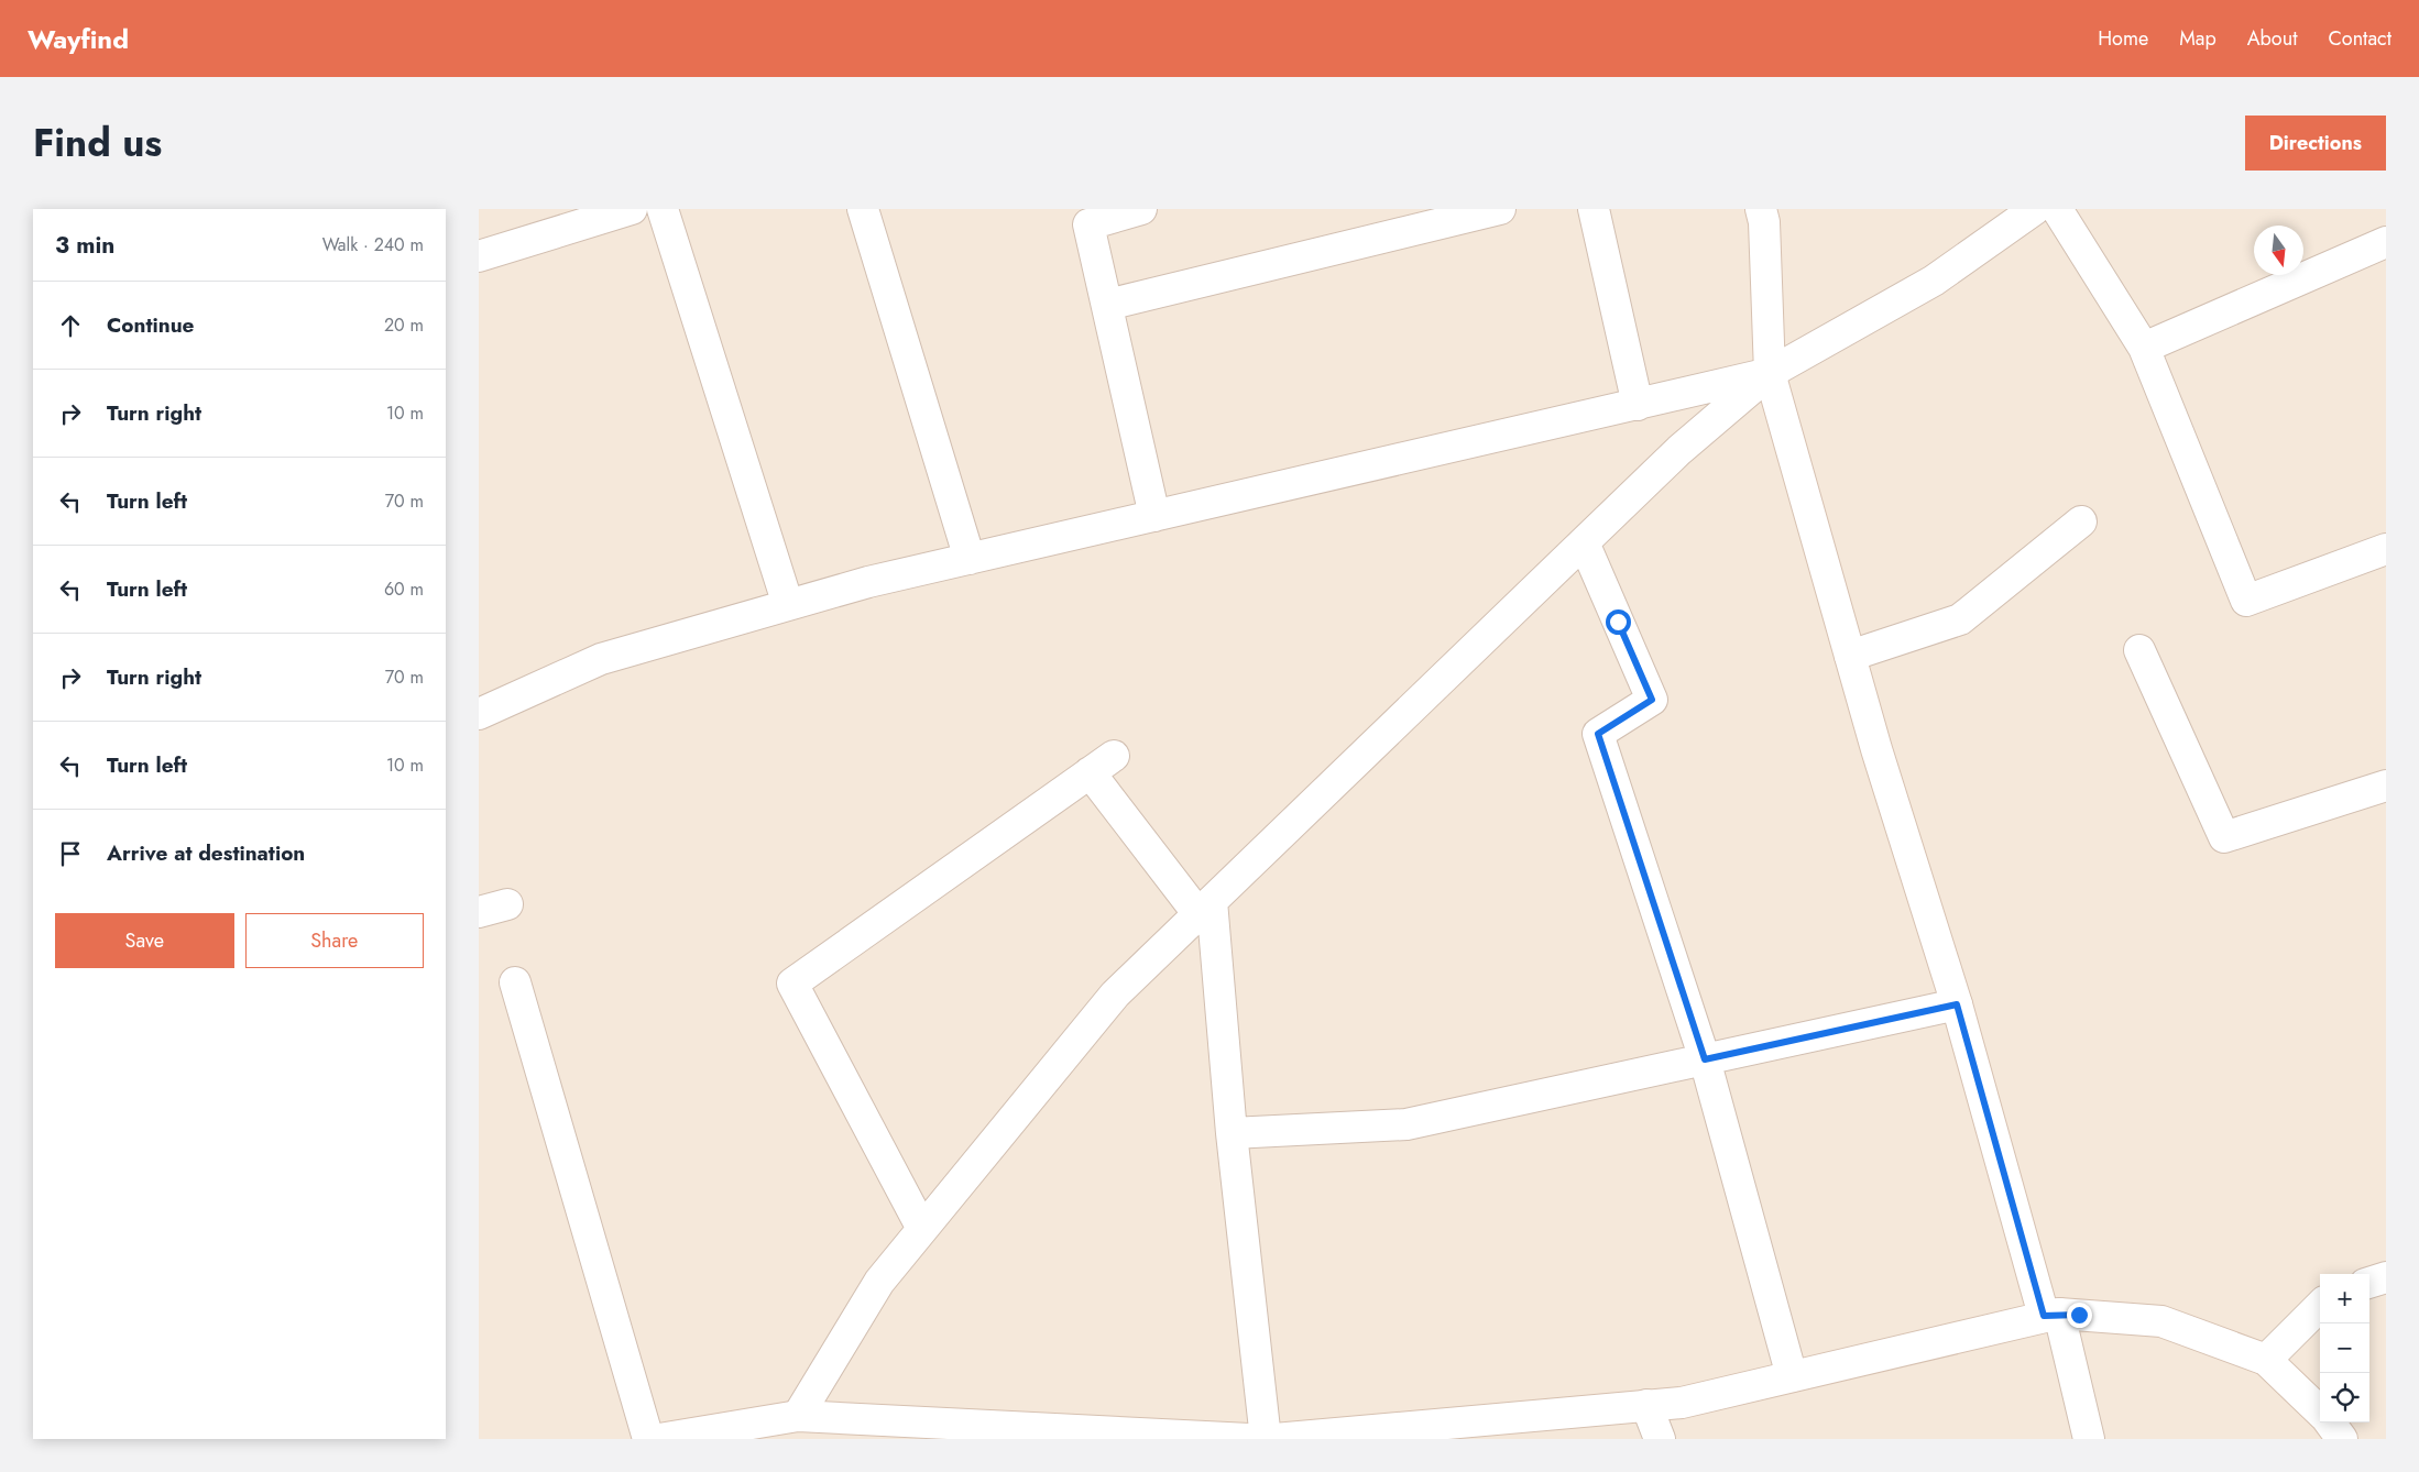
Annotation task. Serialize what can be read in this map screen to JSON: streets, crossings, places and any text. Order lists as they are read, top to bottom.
{
  "north": "bottom",
  "page": {
    "header": "Wayfind",
    "nav": [
      "Home",
      "Map",
      "About",
      "Contact"
    ],
    "title": "Find us",
    "buttons": [
      "Directions",
      ["Save", "Share"]
    ],
    "heading": ["3 min", "Walk · 240 m"],
    "list": [
      ["Continue", "20 m"],
      ["Turn right", "10 m"],
      ["Turn left", "70 m"],
      ["Turn left", "60 m"],
      ["Turn right", "70 m"],
      ["Turn left", "10 m"],
      "Arrive at destination"
    ],
    "map_buttons": ["+", "−"]
  }
}
